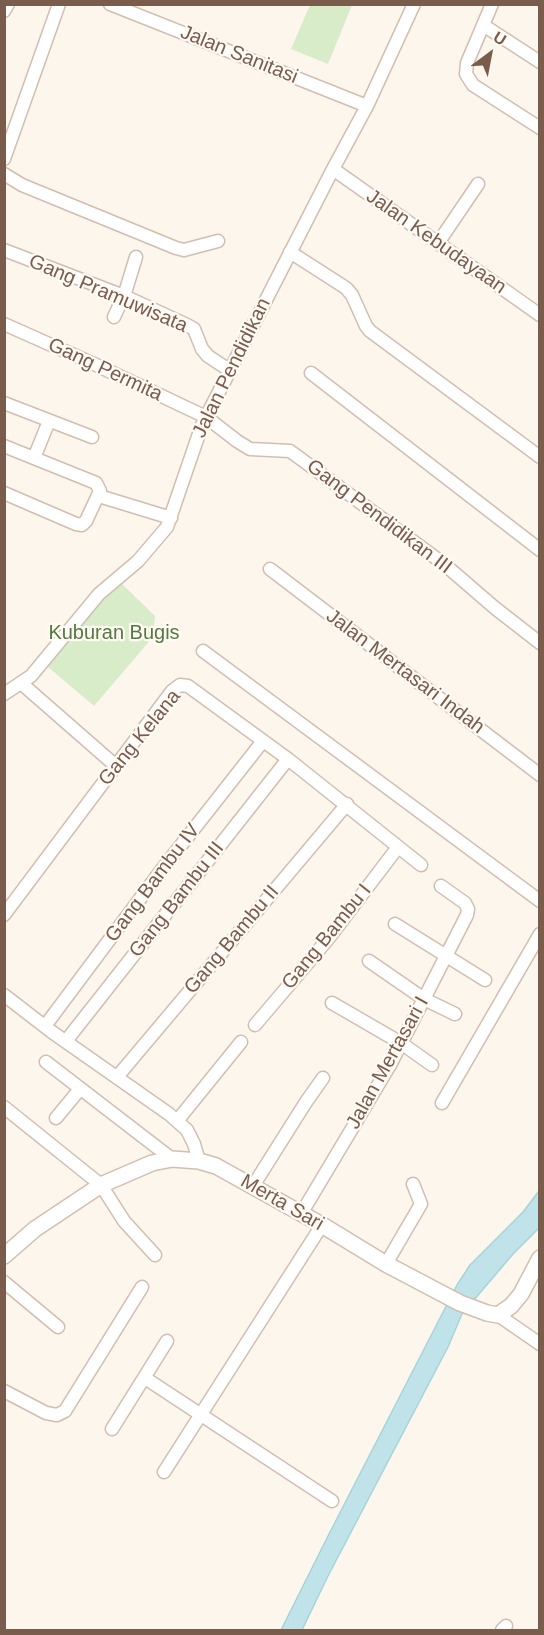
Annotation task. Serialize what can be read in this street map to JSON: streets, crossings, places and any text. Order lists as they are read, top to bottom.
{
  "streets": {
    "street": [
      "Jalan Sanitasi",
      "Jalan Kebudayaan",
      "Gang Pramuwisata",
      "Jalan Pendidikan",
      "Gang Permita",
      "Gang Pendidikan III",
      "Jalan Mertasari Indah",
      "Gang Kelana",
      "Gang Bambu IV",
      "Gang Bambu III",
      "Gang Bambu I",
      "Gang Bambu II",
      "Jalan Mertasari I",
      "Merta Sari"
    ]
  },
  "crossings": [
    ["Jalan Sanitasi", "Jalan Pendidikan"],
    ["Jalan Kebudayaan", "Jalan Pendidikan"],
    ["Gang Pramuwisata", "Jalan Pendidikan"],
    ["Jalan Pendidikan", "Gang Permita"],
    ["Jalan Pendidikan", "Gang Pendidikan III"],
    ["Gang Permita", "Gang Pendidikan III"],
    ["Gang Kelana", "Gang Bambu IV"],
    ["Gang Kelana", "Gang Bambu III"],
    ["Gang Kelana", "Gang Bambu I"],
    ["Gang Kelana", "Gang Bambu II"],
    ["Jalan Mertasari I", "Merta Sari"]
  ],
  "parks": ["Kuburan Bugis"],
  "north": "top right"
}
